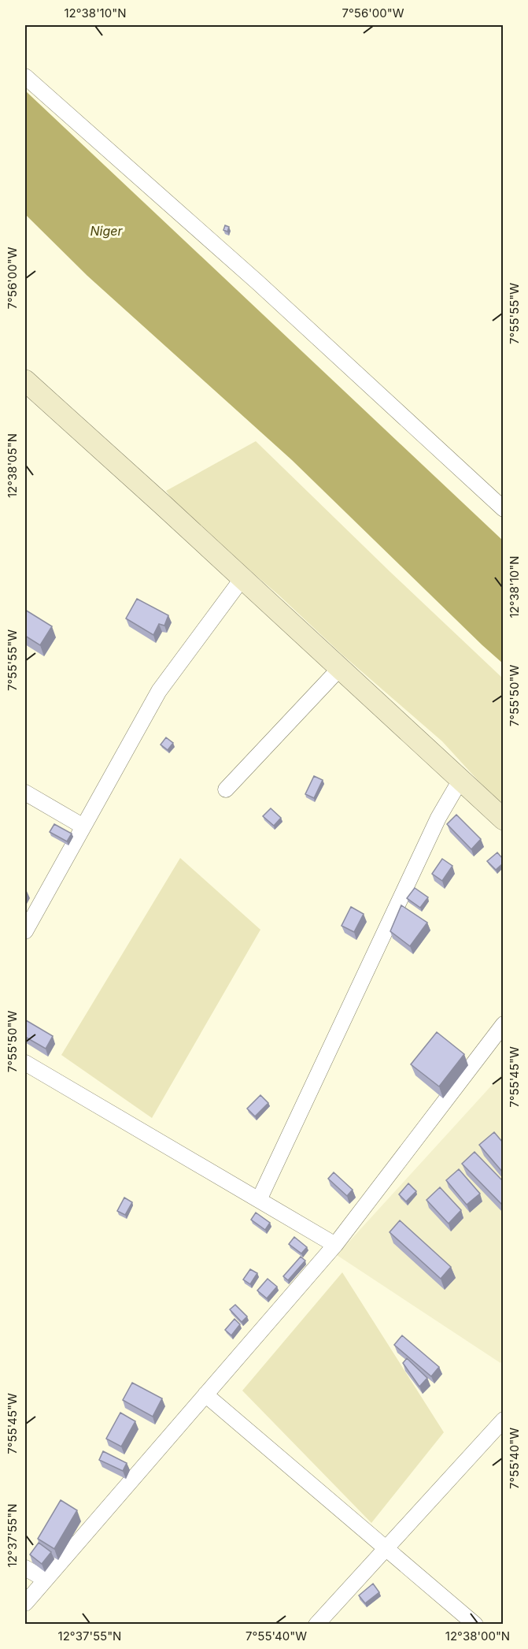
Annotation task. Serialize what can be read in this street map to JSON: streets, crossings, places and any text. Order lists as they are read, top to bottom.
{
  "water": ["Niger"],
  "coordinates": [
    "12°38'10\"N",
    "7°56'00\"W",
    "7°55'55\"W",
    "12°38'05\"N",
    "7°55'50\"W",
    "7°55'45\"W",
    "7°55'40\"W",
    "12°37'55\"N",
    "12°38'00\"N"
  ]
}
